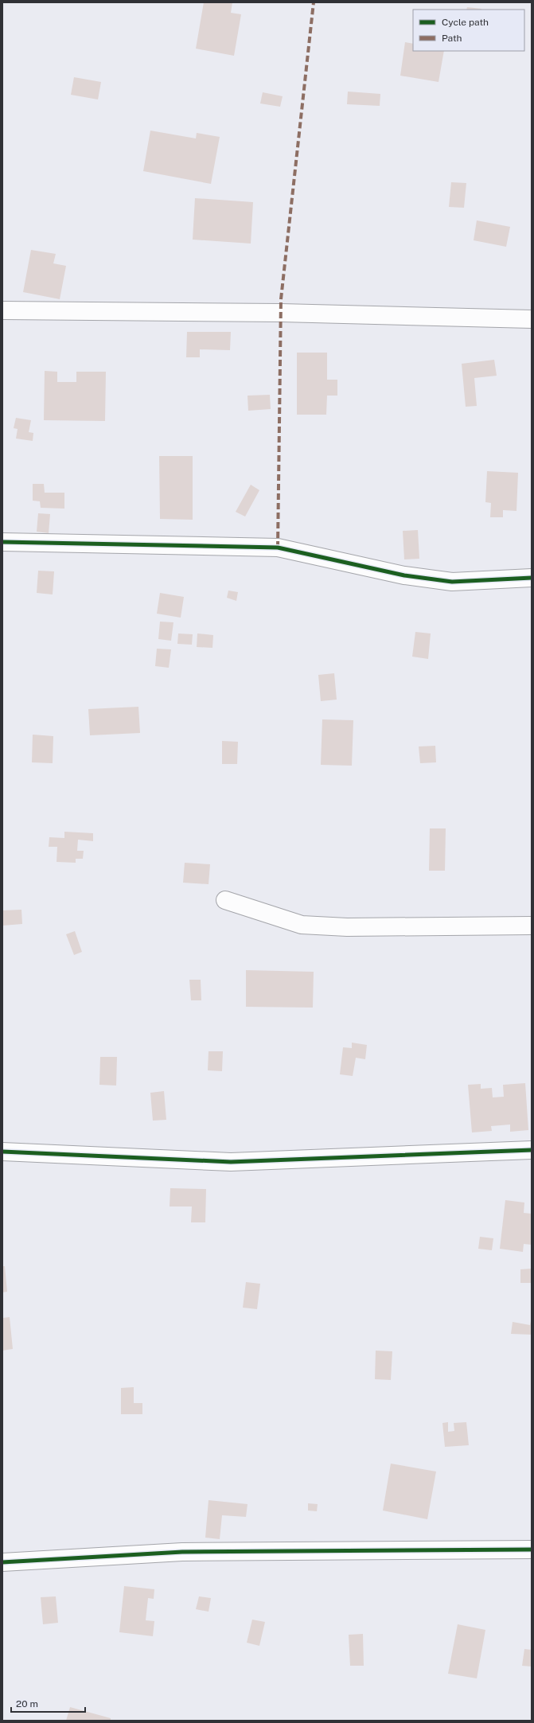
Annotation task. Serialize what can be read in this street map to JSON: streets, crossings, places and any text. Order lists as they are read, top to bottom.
{
  "legend": ["Cycle path", "Path"],
  "scale_bar": "20 m"
}
